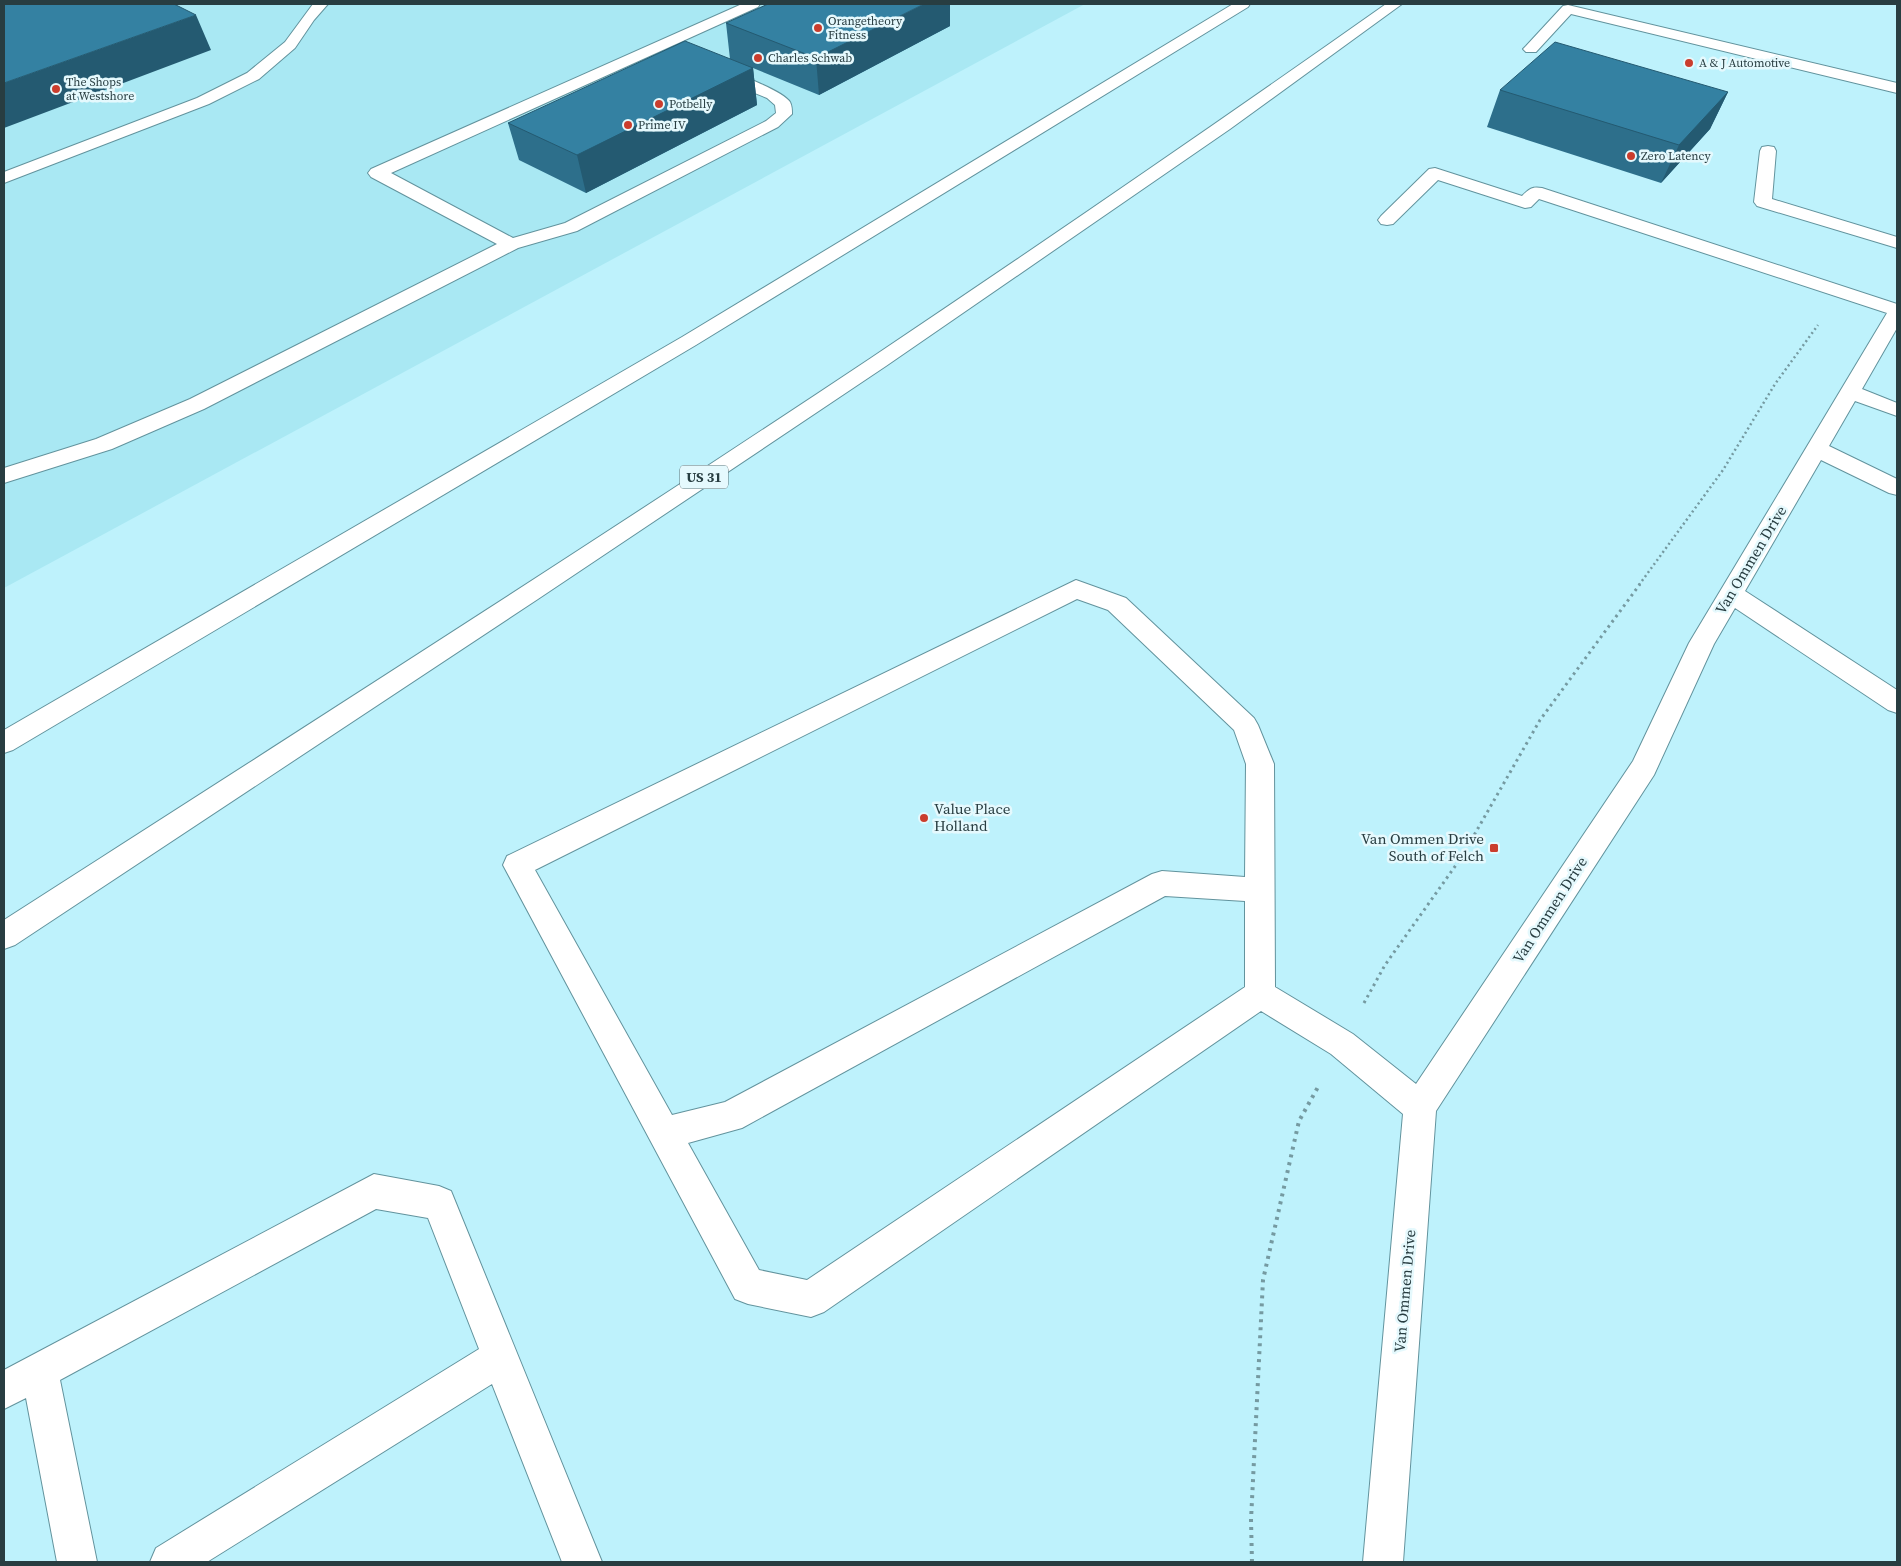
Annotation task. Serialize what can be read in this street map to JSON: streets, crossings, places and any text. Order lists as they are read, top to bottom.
{
  "streets": {
    "main road": ["US 31", "Van Ommen Drive"]
  },
  "places": {
    "other": [
      "Orangetheory Fitness",
      "Charles Schwab",
      "A & J Automotive",
      "The Shops at Westshore",
      "Potbelly",
      "Prime IV",
      "Zero Latency",
      "Value Place Holland"
    ],
    "transit": ["Van Ommen Drive South of Felch"]
  }
}
